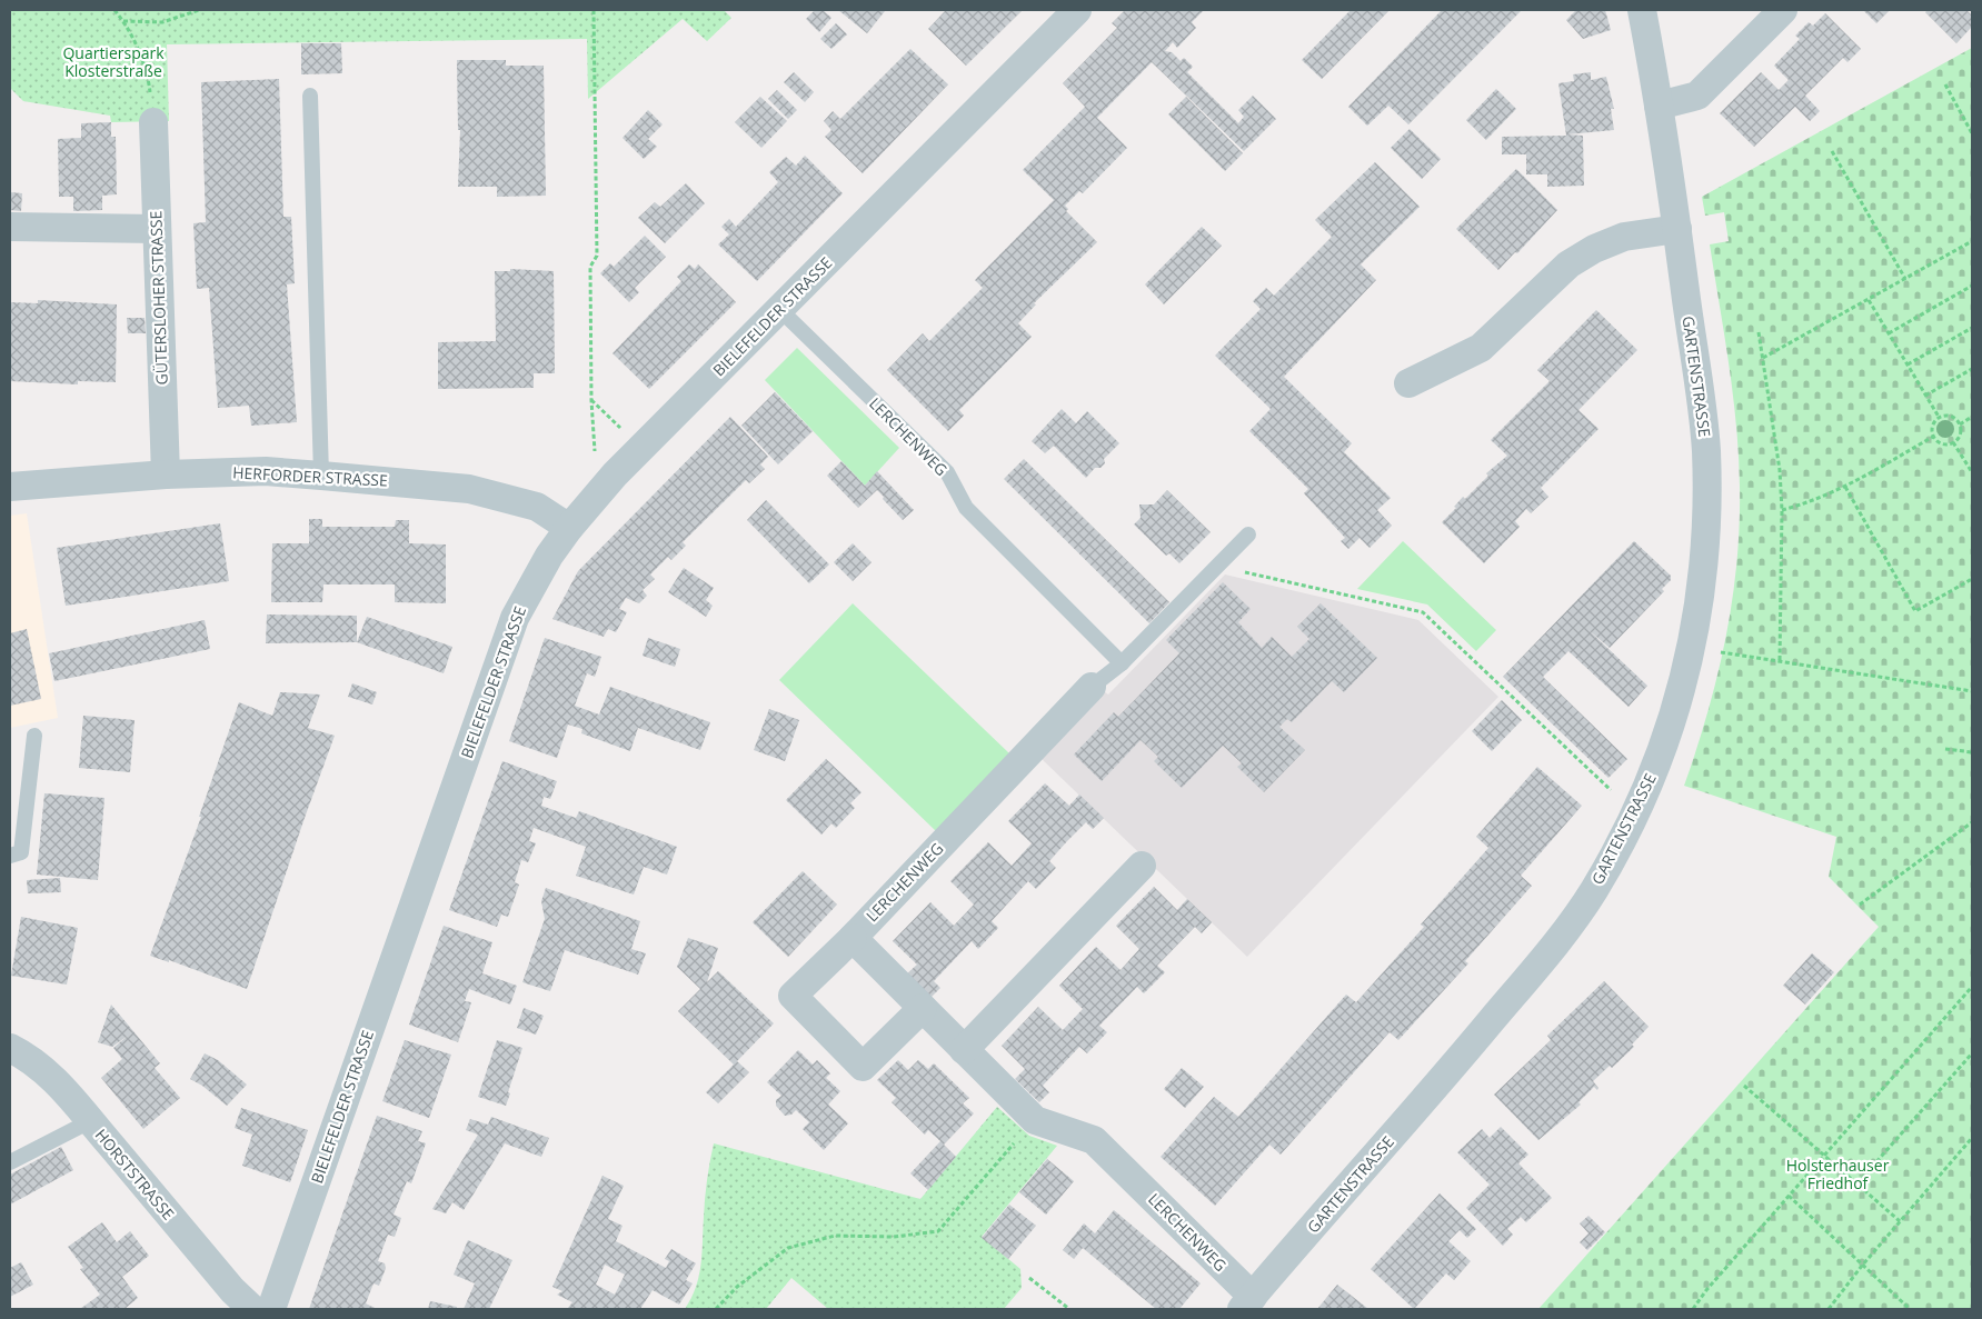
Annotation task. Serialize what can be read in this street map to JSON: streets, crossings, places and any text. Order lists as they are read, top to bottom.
{
  "streets": {
    "street": [
      "GÜTERSLOHER STRASSE",
      "BIELEFELDER STRASSE",
      "GARTENSTRASSE",
      "LERCHENWEG",
      "HERFORDER STRASSE",
      "HORSTSTRASSE"
    ]
  },
  "crossings": [
    ["GÜTERSLOHER STRASSE", "HERFORDER STRASSE"],
    ["BIELEFELDER STRASSE", "LERCHENWEG"],
    ["BIELEFELDER STRASSE", "HERFORDER STRASSE"],
    ["GARTENSTRASSE", "LERCHENWEG"]
  ],
  "parks": ["Quartierspark Klosterstraße", "Holsterhauser Friedhof"]
}
